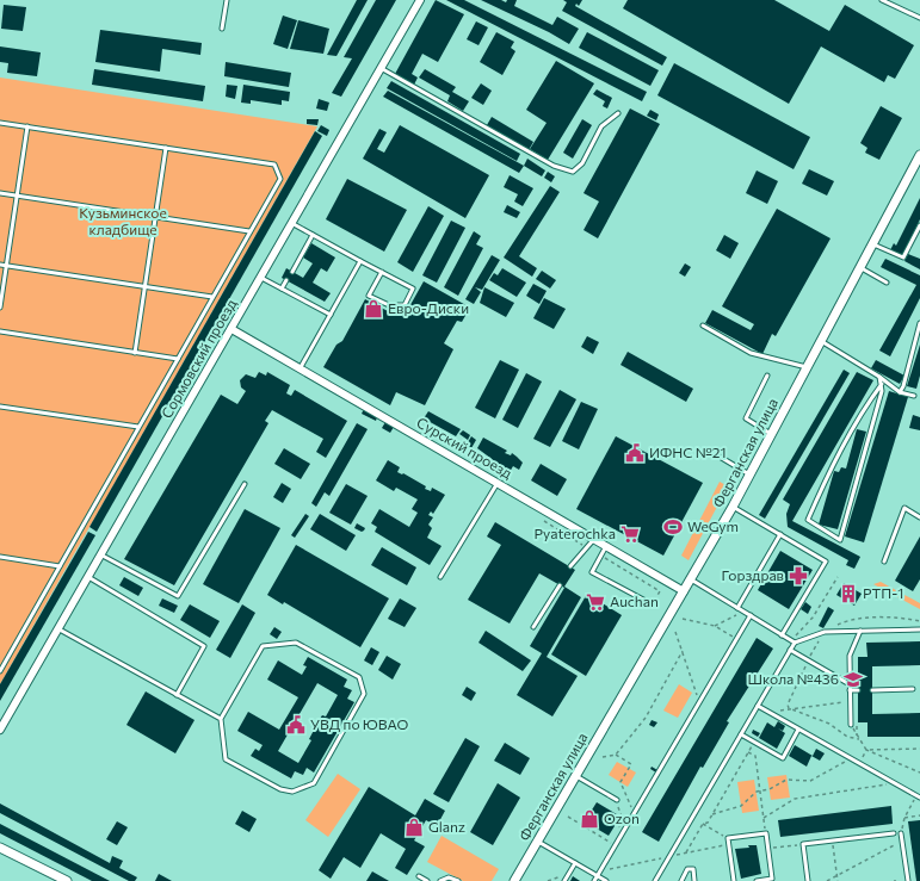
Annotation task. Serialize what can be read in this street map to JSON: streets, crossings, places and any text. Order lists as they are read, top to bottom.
{
  "streets": {
    "street": ["Сормовский проезд", "Сурский проезд", "Ферганская улица"]
  },
  "crossings": [
    ["Сормовский проезд", "Сурский проезд"],
    ["Сурский проезд", "Ферганская улица"]
  ],
  "parks": ["Кузьминское кладбище"],
  "places": {
    "shop": ["Евро-Диски", "Ozon", "Glanz"],
    "public building": ["ИФНС №21", "УВД по ЮВАО"],
    "sports": ["WeGym"],
    "supermarket": ["Pyaterochka", "Auchan"],
    "pharmacy": ["Горздрав"],
    "building": ["РТП-1"],
    "school or university": ["Школа №436"]
  }
}
